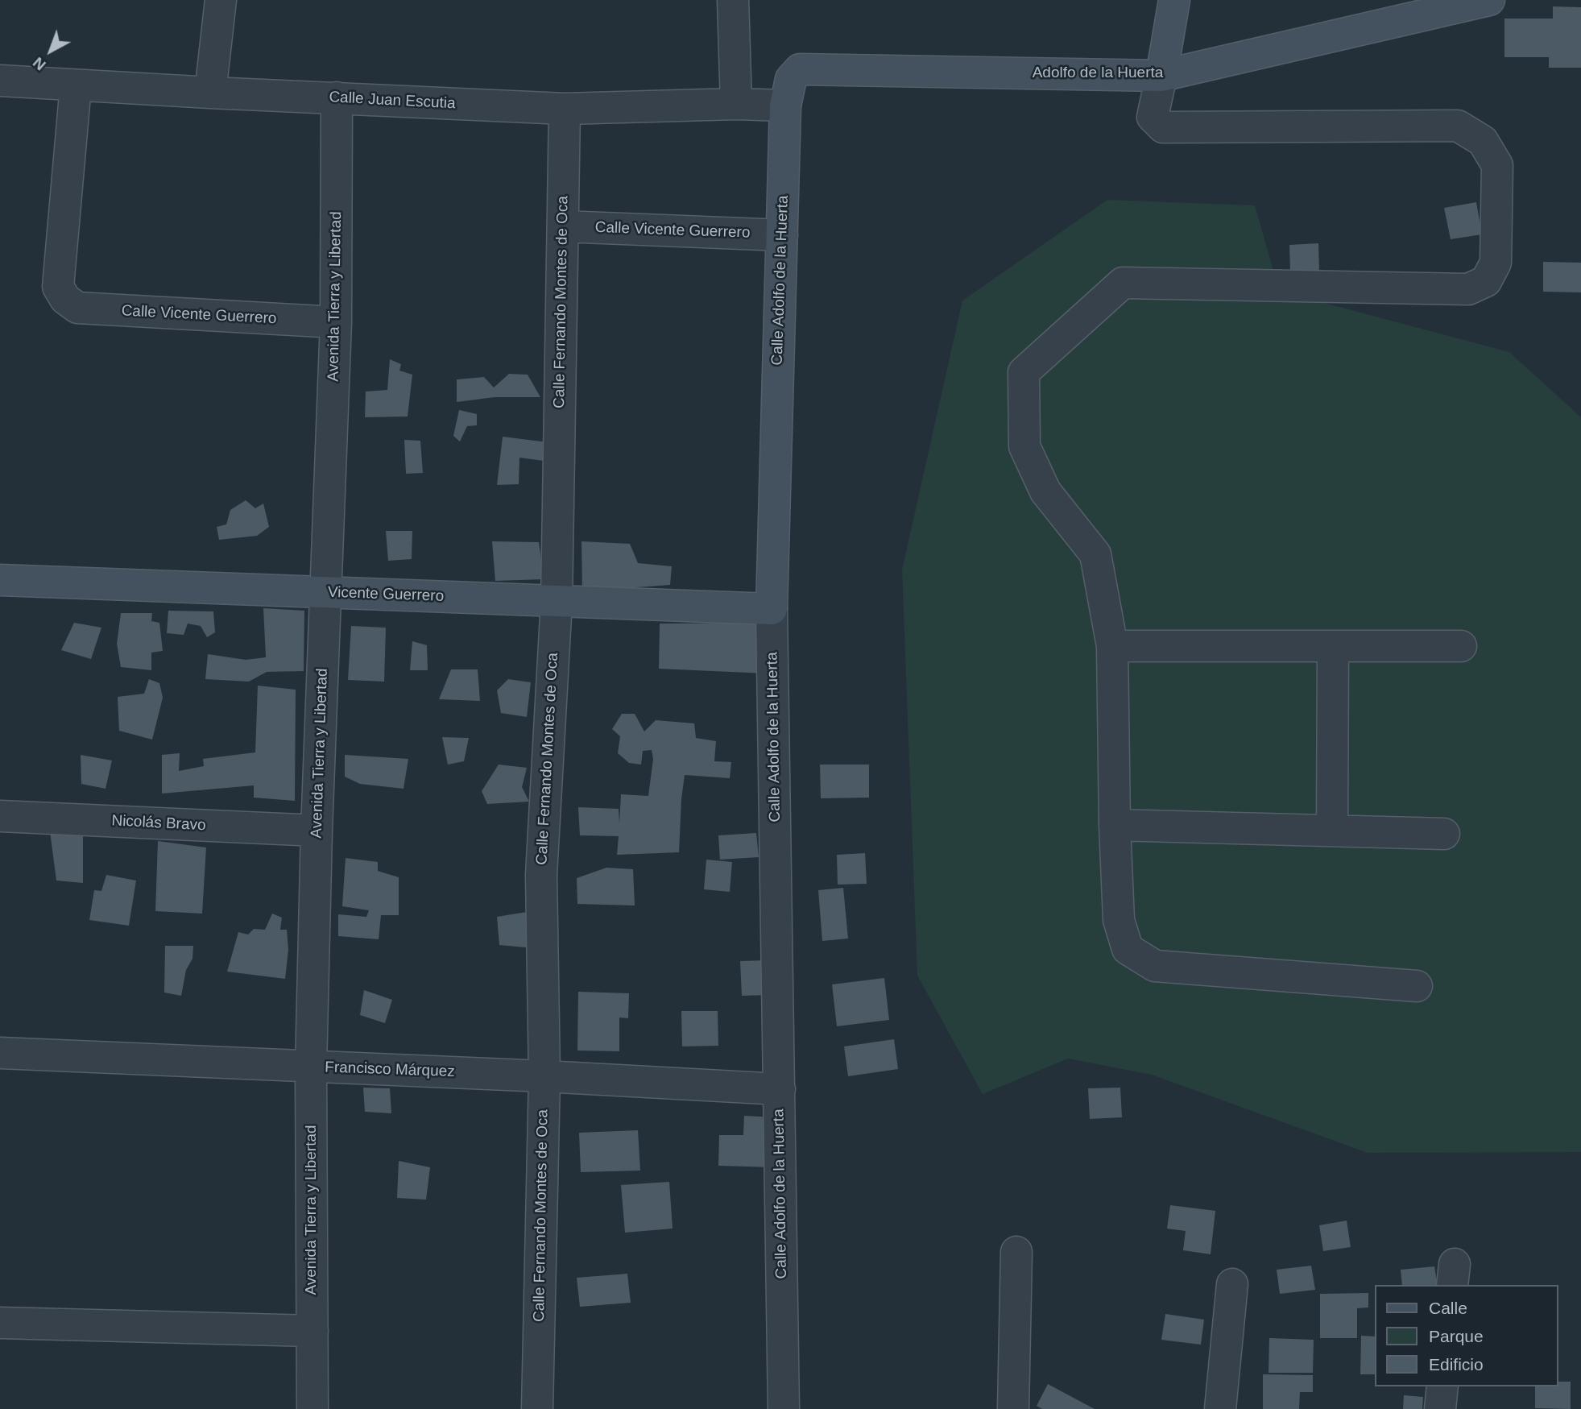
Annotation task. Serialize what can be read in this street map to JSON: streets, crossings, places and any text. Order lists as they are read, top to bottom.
{
  "streets": {
    "street": [
      "Adolfo de la Huerta",
      "Calle Juan Escutia",
      "Calle Vicente Guerrero",
      "Calle Adolfo de la Huerta",
      "Avenida Tierra y Libertad",
      "Calle Fernando Montes de Oca",
      "Vicente Guerrero",
      "Nicolás Bravo",
      "Francisco Márquez"
    ]
  },
  "crossings": [
    ["Adolfo de la Huerta", "Calle Adolfo de la Huerta"],
    ["Calle Juan Escutia", "Calle Vicente Guerrero"],
    ["Calle Juan Escutia", "Calle Adolfo de la Huerta"],
    ["Calle Juan Escutia", "Avenida Tierra y Libertad"],
    ["Calle Juan Escutia", "Calle Fernando Montes de Oca"],
    ["Calle Vicente Guerrero", "Calle Adolfo de la Huerta"],
    ["Calle Vicente Guerrero", "Avenida Tierra y Libertad"],
    ["Calle Vicente Guerrero", "Calle Fernando Montes de Oca"],
    ["Calle Adolfo de la Huerta", "Vicente Guerrero"],
    ["Calle Adolfo de la Huerta", "Francisco Márquez"],
    ["Avenida Tierra y Libertad", "Vicente Guerrero"],
    ["Avenida Tierra y Libertad", "Nicolás Bravo"],
    ["Avenida Tierra y Libertad", "Francisco Márquez"],
    ["Calle Fernando Montes de Oca", "Vicente Guerrero"],
    ["Calle Fernando Montes de Oca", "Francisco Márquez"]
  ],
  "legend": ["Calle", "Parque", "Edificio"],
  "north": "bottom left"
}
